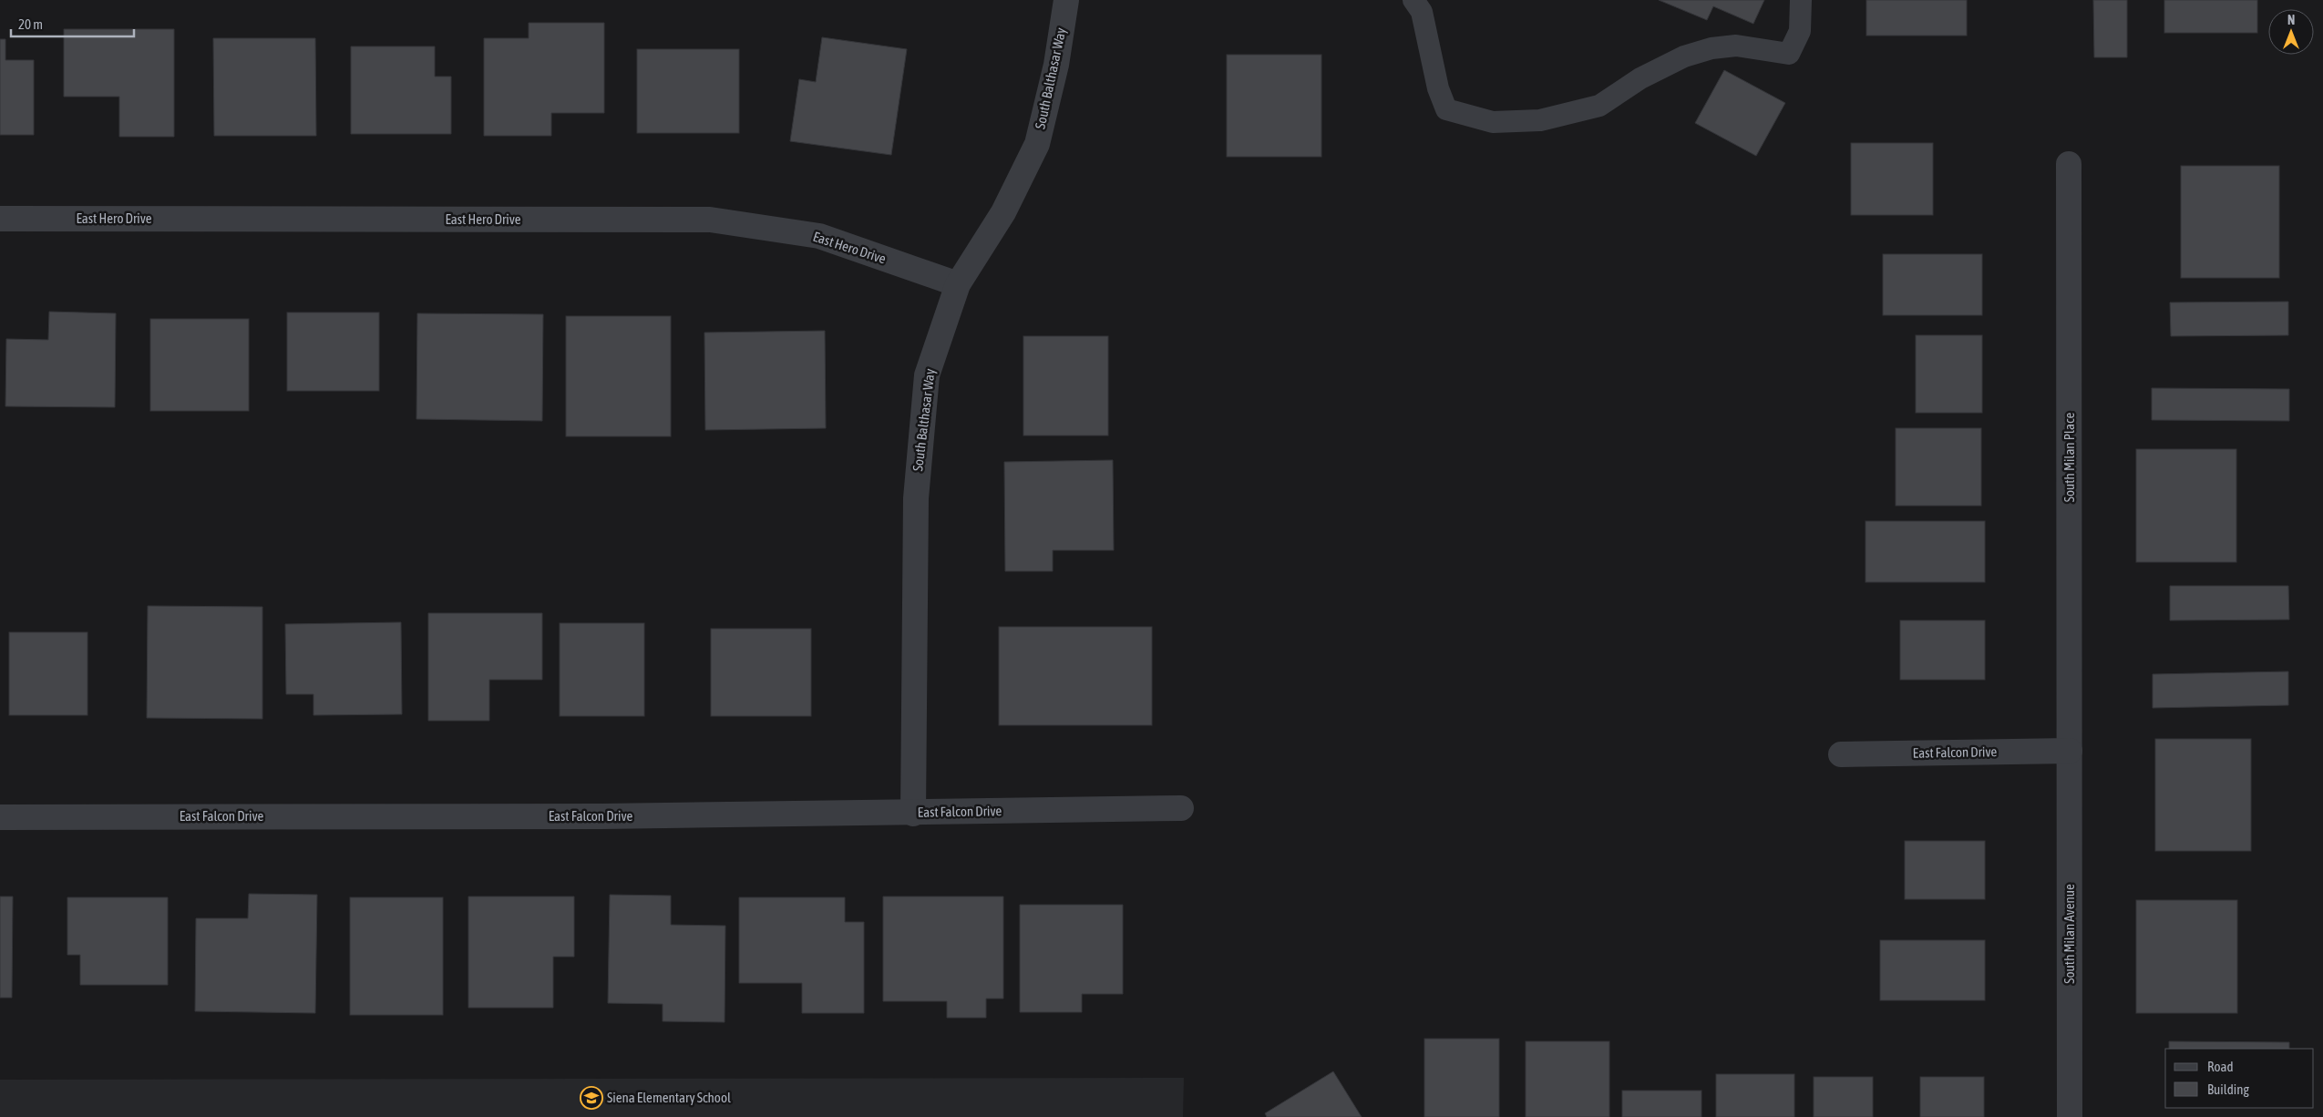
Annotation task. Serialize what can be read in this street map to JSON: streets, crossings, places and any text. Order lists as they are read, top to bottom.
{
  "streets": {
    "street": [
      "South Balthasar Way",
      "East Hero Drive",
      "South Milan Place",
      "East Falcon Drive",
      "South Milan Avenue"
    ]
  },
  "crossings": [
    ["South Balthasar Way", "East Hero Drive"],
    ["South Balthasar Way", "East Falcon Drive"],
    ["South Milan Place", "East Falcon Drive"],
    ["South Milan Place", "South Milan Avenue"],
    ["East Falcon Drive", "South Milan Avenue"]
  ],
  "places": {
    "school or university": ["Siena Elementary School"]
  },
  "legend": ["Road", "Building"],
  "scale_bar": "20 m",
  "north": "top"
}
